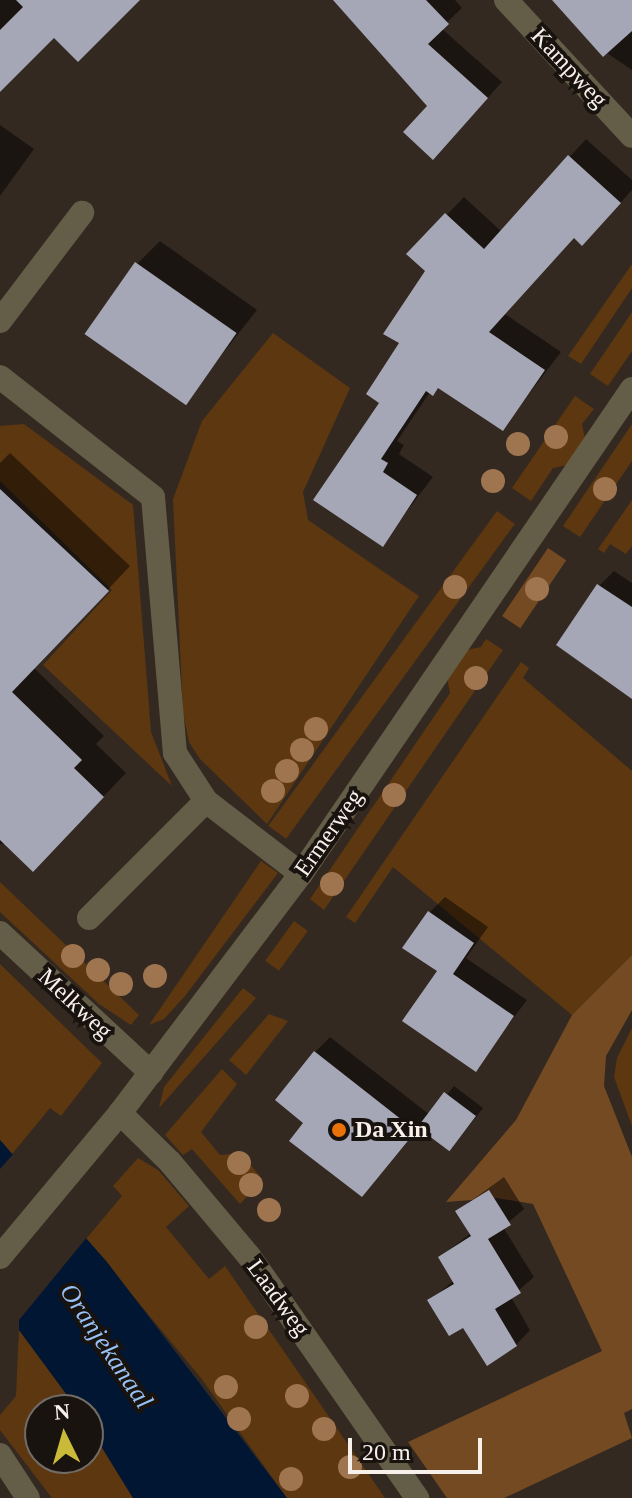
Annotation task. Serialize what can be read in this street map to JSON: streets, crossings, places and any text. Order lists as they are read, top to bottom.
{
  "streets": {
    "street": [
      "Kampweg",
      "Ermerweg",
      "Melkweg",
      "Laadweg"
    ]
  },
  "crossings": [
    ["Ermerweg", "Melkweg"],
    ["Ermerweg", "Laadweg"]
  ],
  "water": ["Oranjekanaal"],
  "places": ["Da Xin"],
  "scale_bar": "20 m",
  "north": "top"
}
